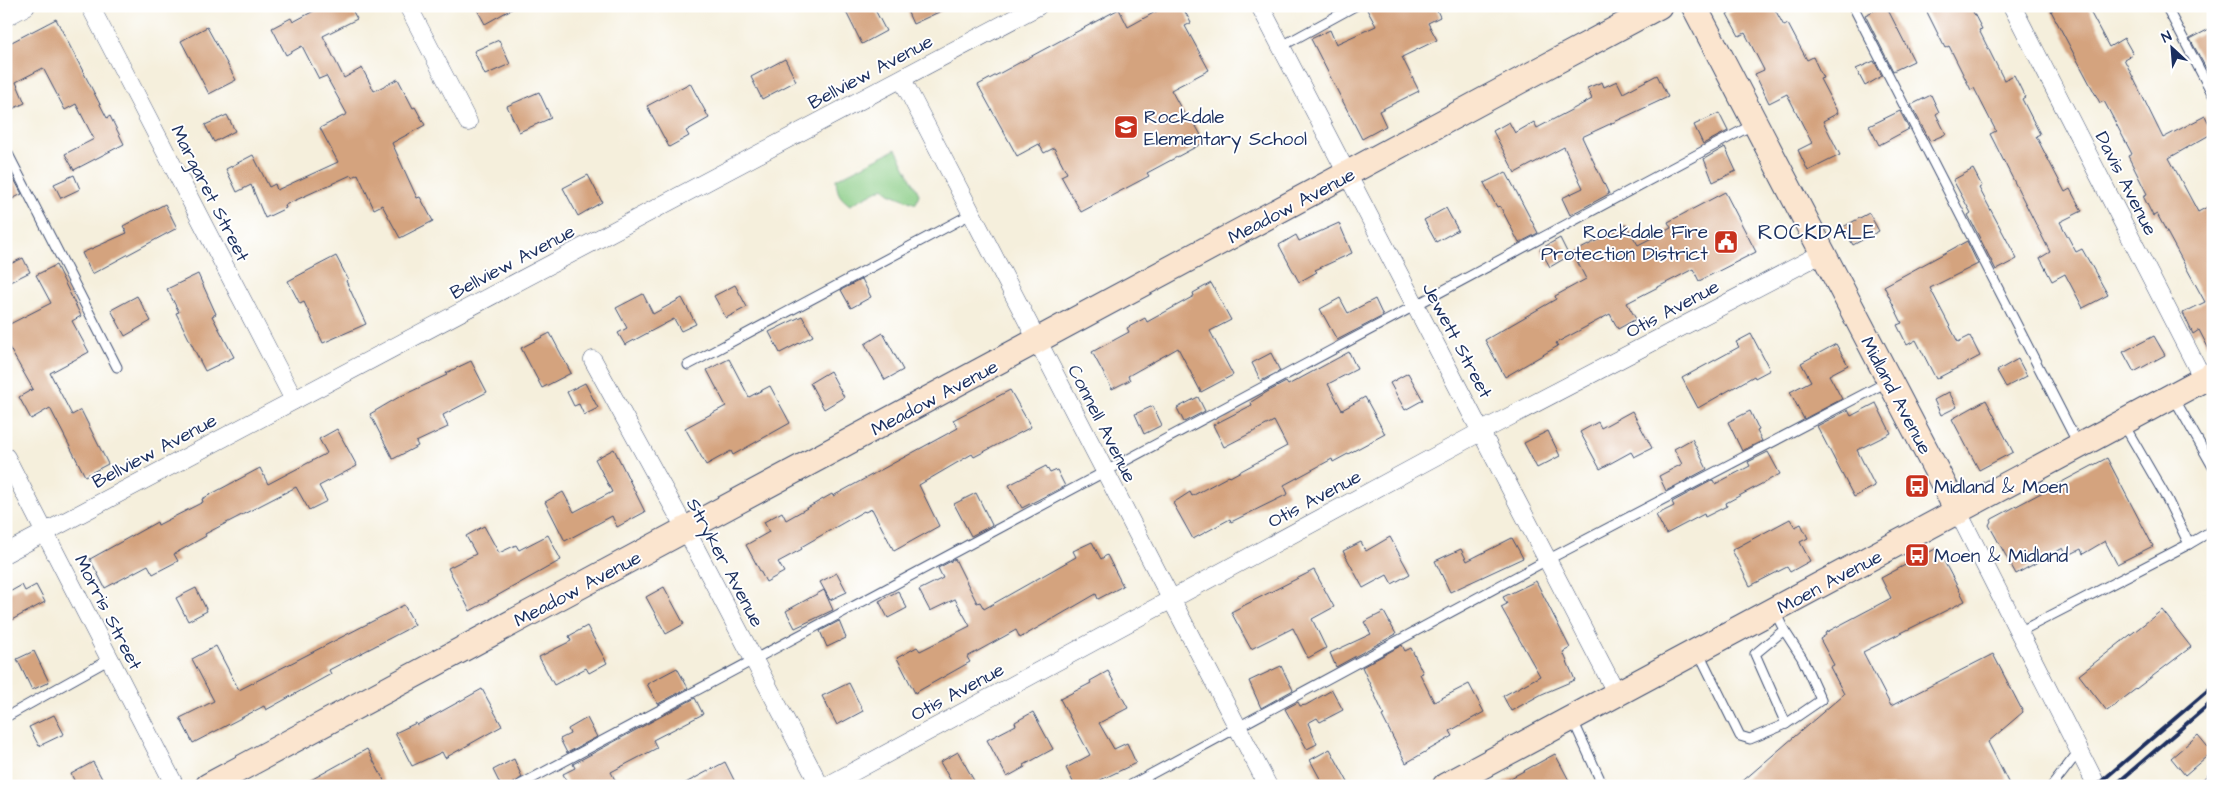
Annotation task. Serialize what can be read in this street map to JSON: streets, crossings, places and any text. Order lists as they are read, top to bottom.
{
  "streets": {
    "street": [
      "Bellview Avenue",
      "Davis Avenue",
      "Margaret Street",
      "Meadow Avenue",
      "Otis Avenue",
      "Jewett Street",
      "Midland Avenue",
      "Connell Avenue",
      "Stryker Avenue",
      "Moen Avenue",
      "Morris Street"
    ]
  },
  "crossings": [
    ["Bellview Avenue", "Margaret Street"],
    ["Bellview Avenue", "Connell Avenue"],
    ["Bellview Avenue", "Morris Street"],
    ["Davis Avenue", "Moen Avenue"],
    ["Meadow Avenue", "Jewett Street"],
    ["Meadow Avenue", "Connell Avenue"],
    ["Meadow Avenue", "Stryker Avenue"],
    ["Otis Avenue", "Jewett Street"],
    ["Otis Avenue", "Midland Avenue"],
    ["Otis Avenue", "Connell Avenue"],
    ["Jewett Street", "Moen Avenue"],
    ["Midland Avenue", "Moen Avenue"]
  ],
  "districts": ["ROCKDALE"],
  "places": {
    "school or university": ["Rockdale Elementary School"],
    "public building": ["Rockdale Fire Protection District"],
    "bus stop": ["Midland & Moen", "Moen & Midland"]
  },
  "north": "top left"
}
